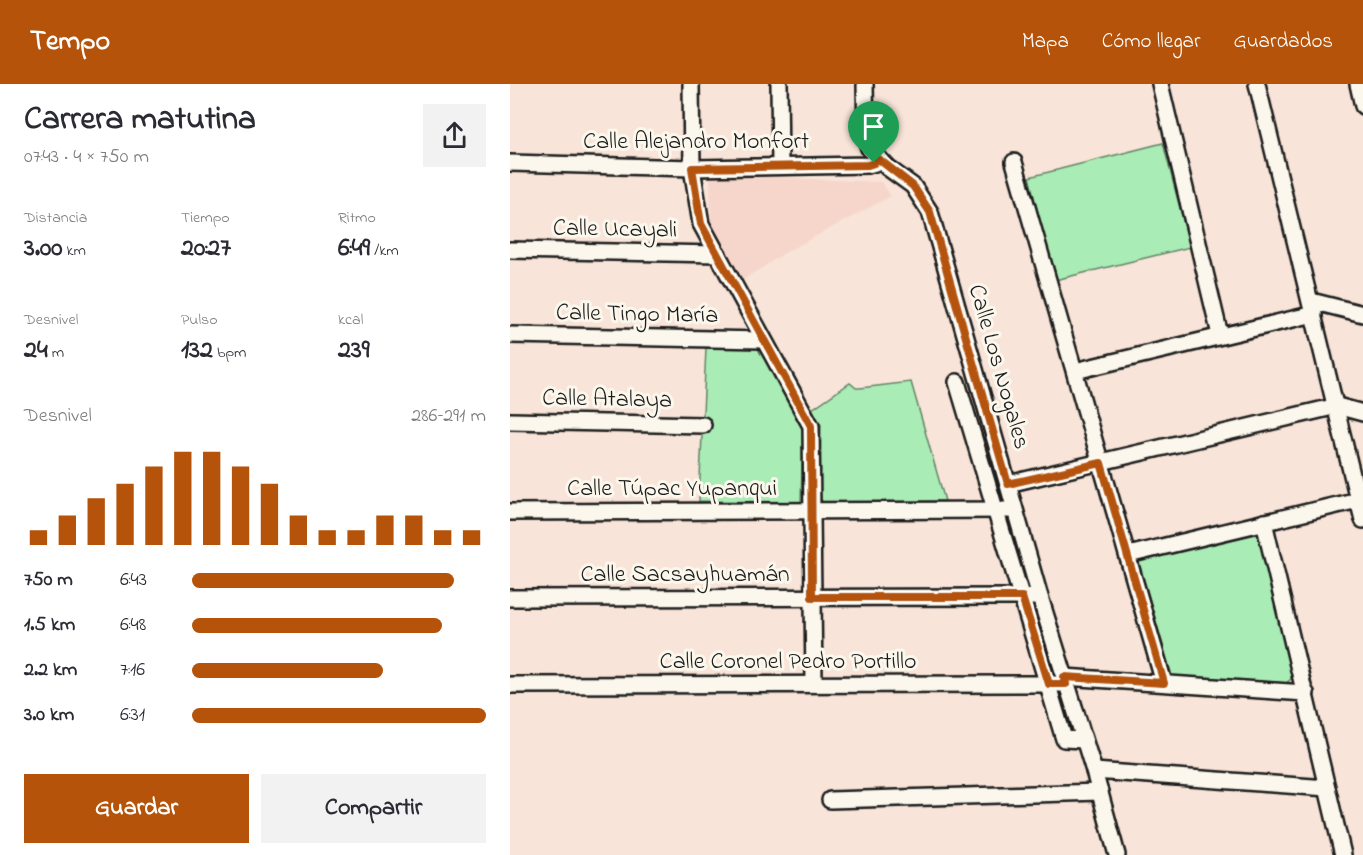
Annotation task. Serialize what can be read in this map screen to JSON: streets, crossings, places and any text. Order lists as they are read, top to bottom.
{
  "streets": {
    "street": [
      "Calle Alejandro Monfort",
      "Calle Ucayali",
      "Calle Tingo María",
      "Calle Los Nogales",
      "Calle Atalaya",
      "Calle Túpac Yupanqui",
      "Calle Sacsayhuamán",
      "Calle Coronel Pedro Portillo"
    ]
  },
  "crossings": [
    ["Calle Alejandro Monfort", "Calle Los Nogales"],
    ["Calle Los Nogales", "Calle Túpac Yupanqui"],
    ["Calle Los Nogales", "Calle Sacsayhuamán"],
    ["Calle Los Nogales", "Calle Coronel Pedro Portillo"]
  ],
  "page": {
    "header": "Tempo",
    "nav": ["Mapa", "Cómo llegar", "Guardados"],
    "heading": ["Carrera matutina", "07:43 · 4 × 750 m"],
    "stats": [
      ["Distancia", "3.00 km"],
      ["Tiempo", "20:27"],
      ["Ritmo", "6:49 /km"],
      ["Desnivel", "24 m"],
      ["Pulso", "132 bpm"],
      ["kcal", "239"]
    ],
    "chart": ["Desnivel", "286–291 m"],
    "list": [
      {
        "name": "750 m",
        "note": "6:43"
      },
      {
        "name": "1.5 km",
        "note": "6:48"
      },
      {
        "name": "2.2 km",
        "note": "7:16"
      },
      {
        "name": "3.0 km",
        "note": "6:31"
      }
    ],
    "buttons": ["Guardar", "Compartir"]
  }
}
